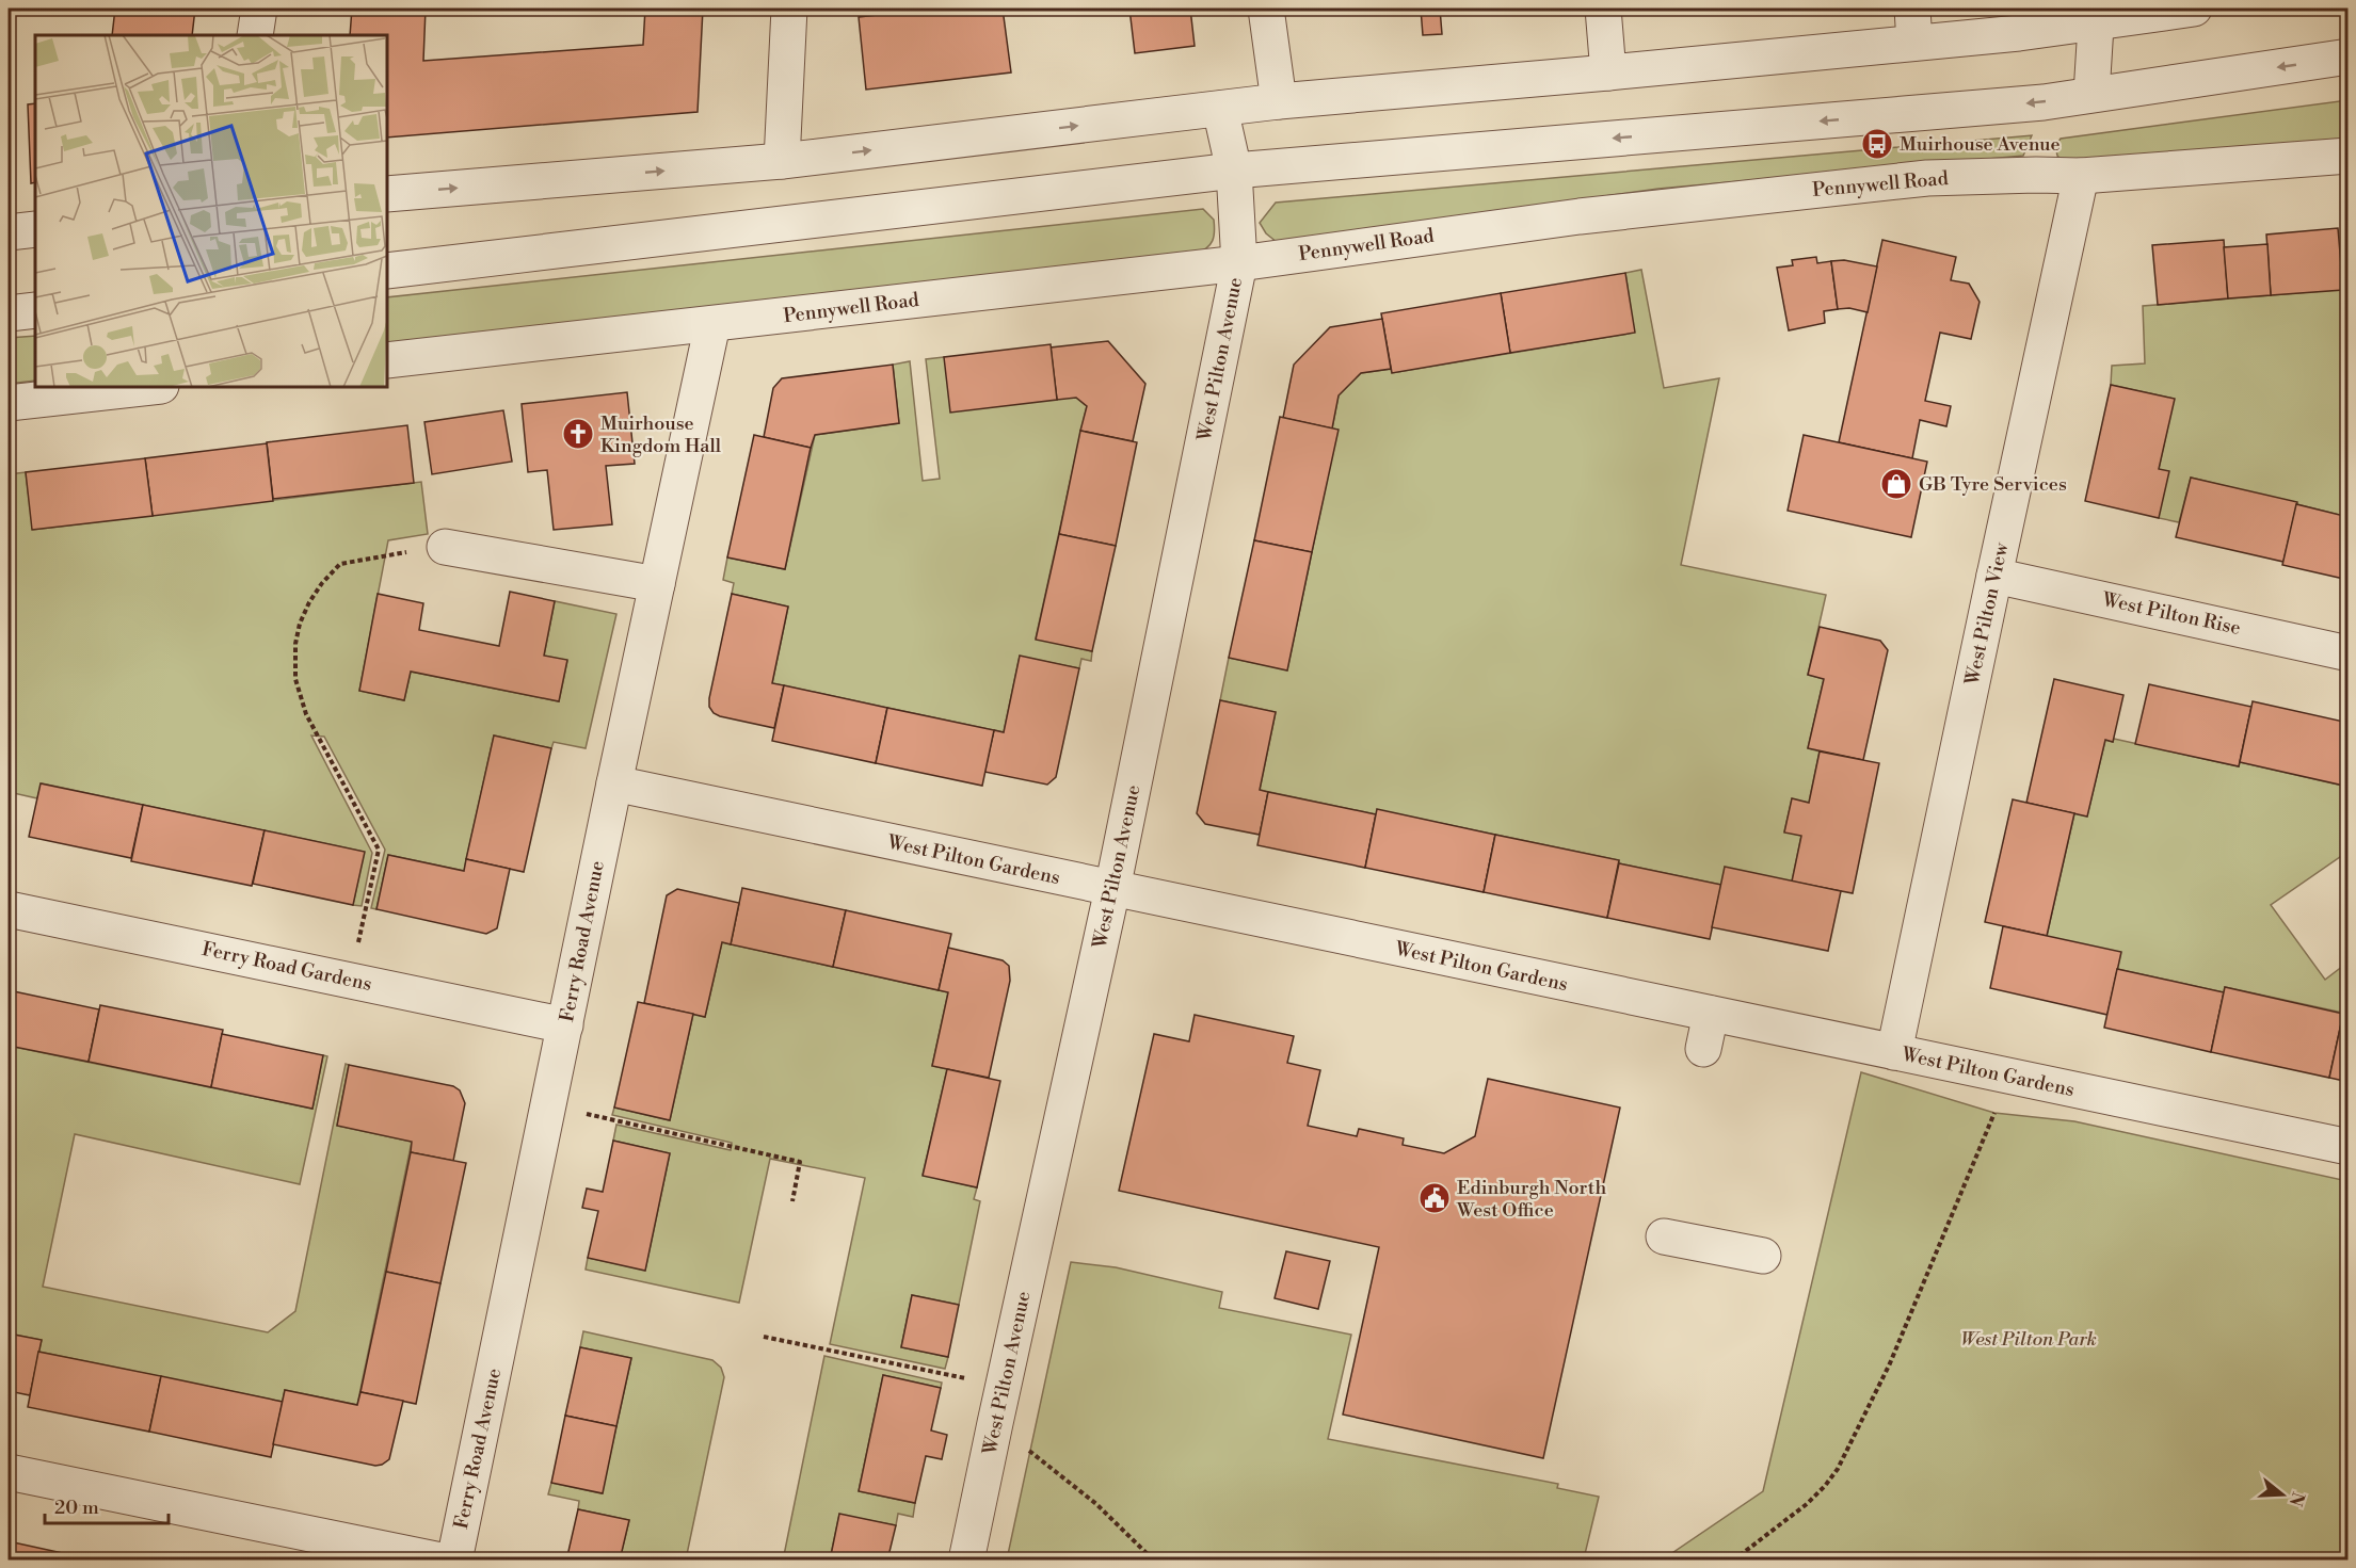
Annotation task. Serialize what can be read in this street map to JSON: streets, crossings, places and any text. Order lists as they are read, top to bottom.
{
  "streets": {
    "street": [
      "Pennywell Road",
      "West Pilton Avenue",
      "West Pilton View",
      "West Pilton Rise",
      "West Pilton Gardens",
      "Ferry Road Avenue",
      "Ferry Road Gardens"
    ]
  },
  "crossings": [
    ["Pennywell Road", "West Pilton Avenue"],
    ["Pennywell Road", "West Pilton View"],
    ["Pennywell Road", "Ferry Road Avenue"],
    ["West Pilton Avenue", "West Pilton Gardens"],
    ["West Pilton View", "West Pilton Rise"],
    ["West Pilton View", "West Pilton Gardens"],
    ["West Pilton Gardens", "Ferry Road Avenue"],
    ["Ferry Road Avenue", "Ferry Road Gardens"]
  ],
  "parks": ["West Pilton Park"],
  "places": {
    "bus stop": ["Muirhouse Avenue"],
    "church": ["Muirhouse Kingdom Hall"],
    "shop": ["GB Tyre Services"],
    "public building": ["Edinburgh North West Office"]
  },
  "scale_bar": "20 m",
  "north": "right"
}
